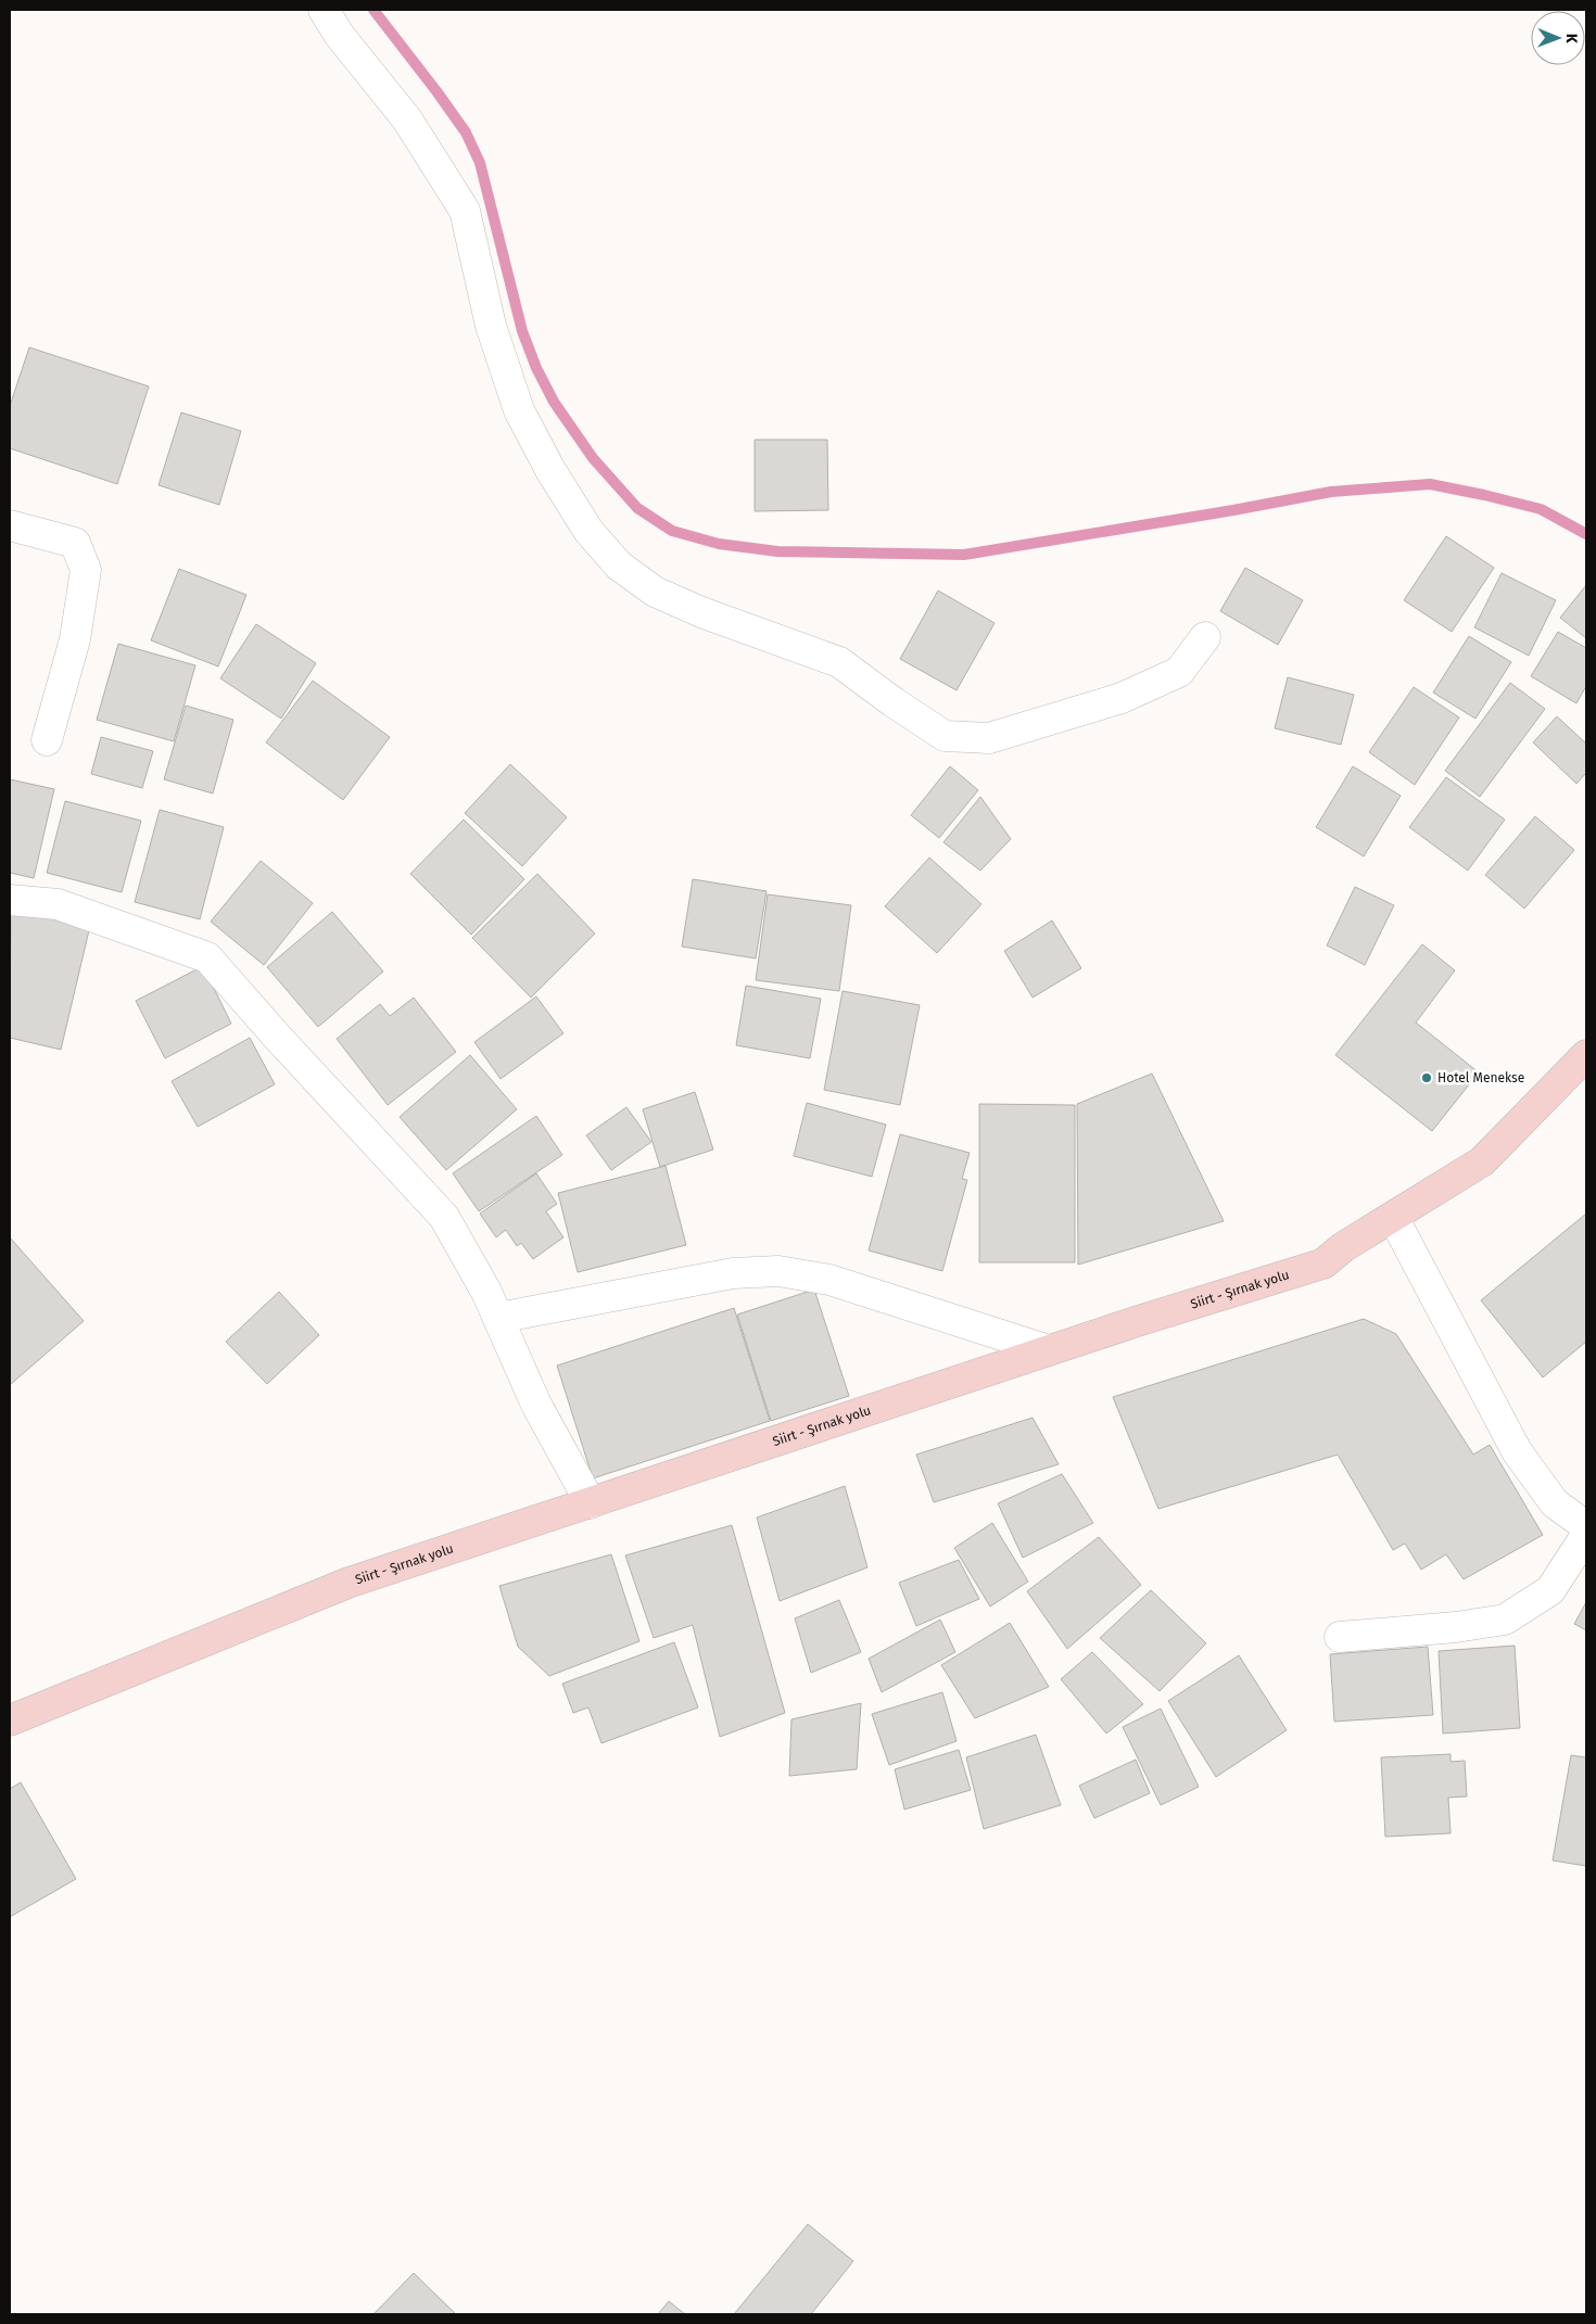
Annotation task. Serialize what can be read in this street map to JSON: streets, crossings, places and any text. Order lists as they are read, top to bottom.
{
  "streets": {
    "street": ["Siirt - Şırnak yolu"]
  },
  "places": ["Hotel Menekse"],
  "north": "right"
}
